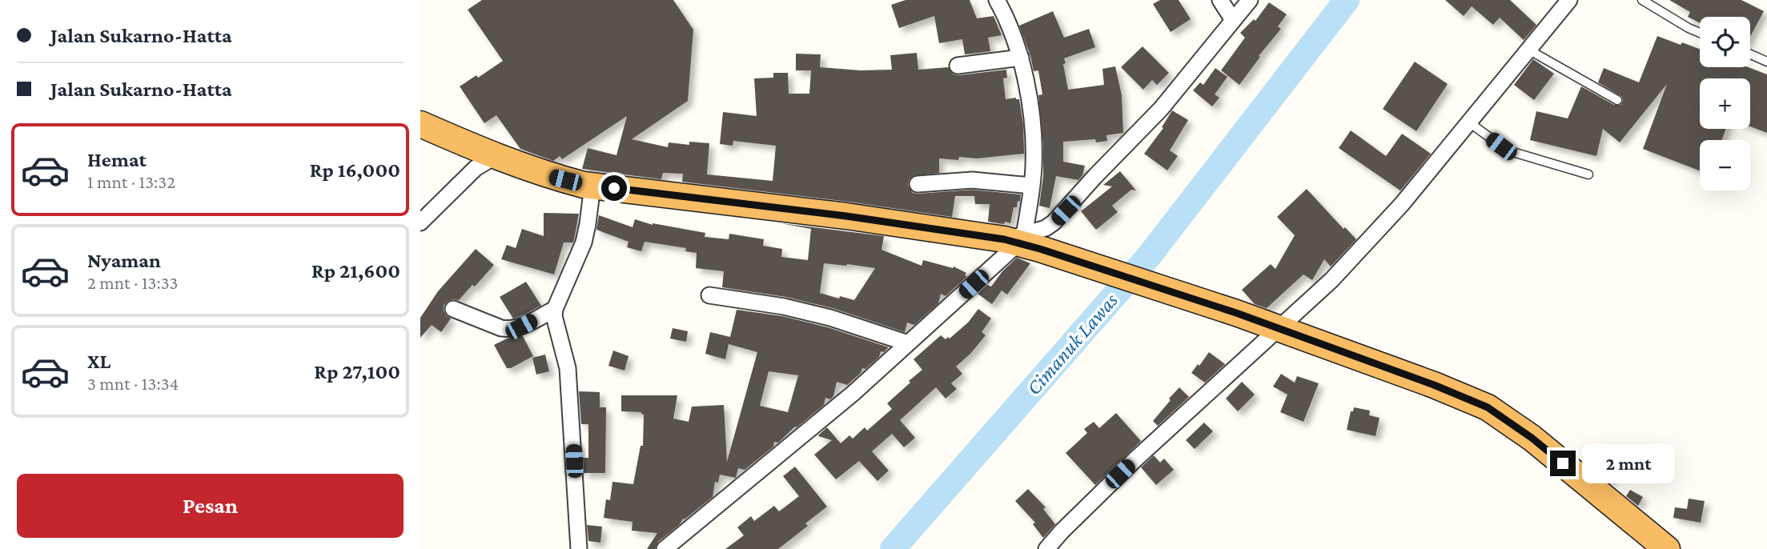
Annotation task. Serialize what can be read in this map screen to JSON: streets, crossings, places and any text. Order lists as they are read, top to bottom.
{
  "water": ["Cimanuk Lawas"],
  "page": {
    "banner": ["Jalan Sukarno-Hatta", "Jalan Sukarno-Hatta"],
    "map_buttons": ["+", "−"],
    "list": [
      {
        "name": "Hemat",
        "note": "1 mnt · 13:32",
        "value": "Rp 16,000"
      },
      {
        "name": "Nyaman",
        "note": "2 mnt · 13:33",
        "value": "Rp 21,600"
      },
      {
        "name": "XL",
        "note": "3 mnt · 13:34",
        "value": "Rp 27,100"
      }
    ],
    "bubble": "2 mnt",
    "buttons": "Pesan"
  }
}
